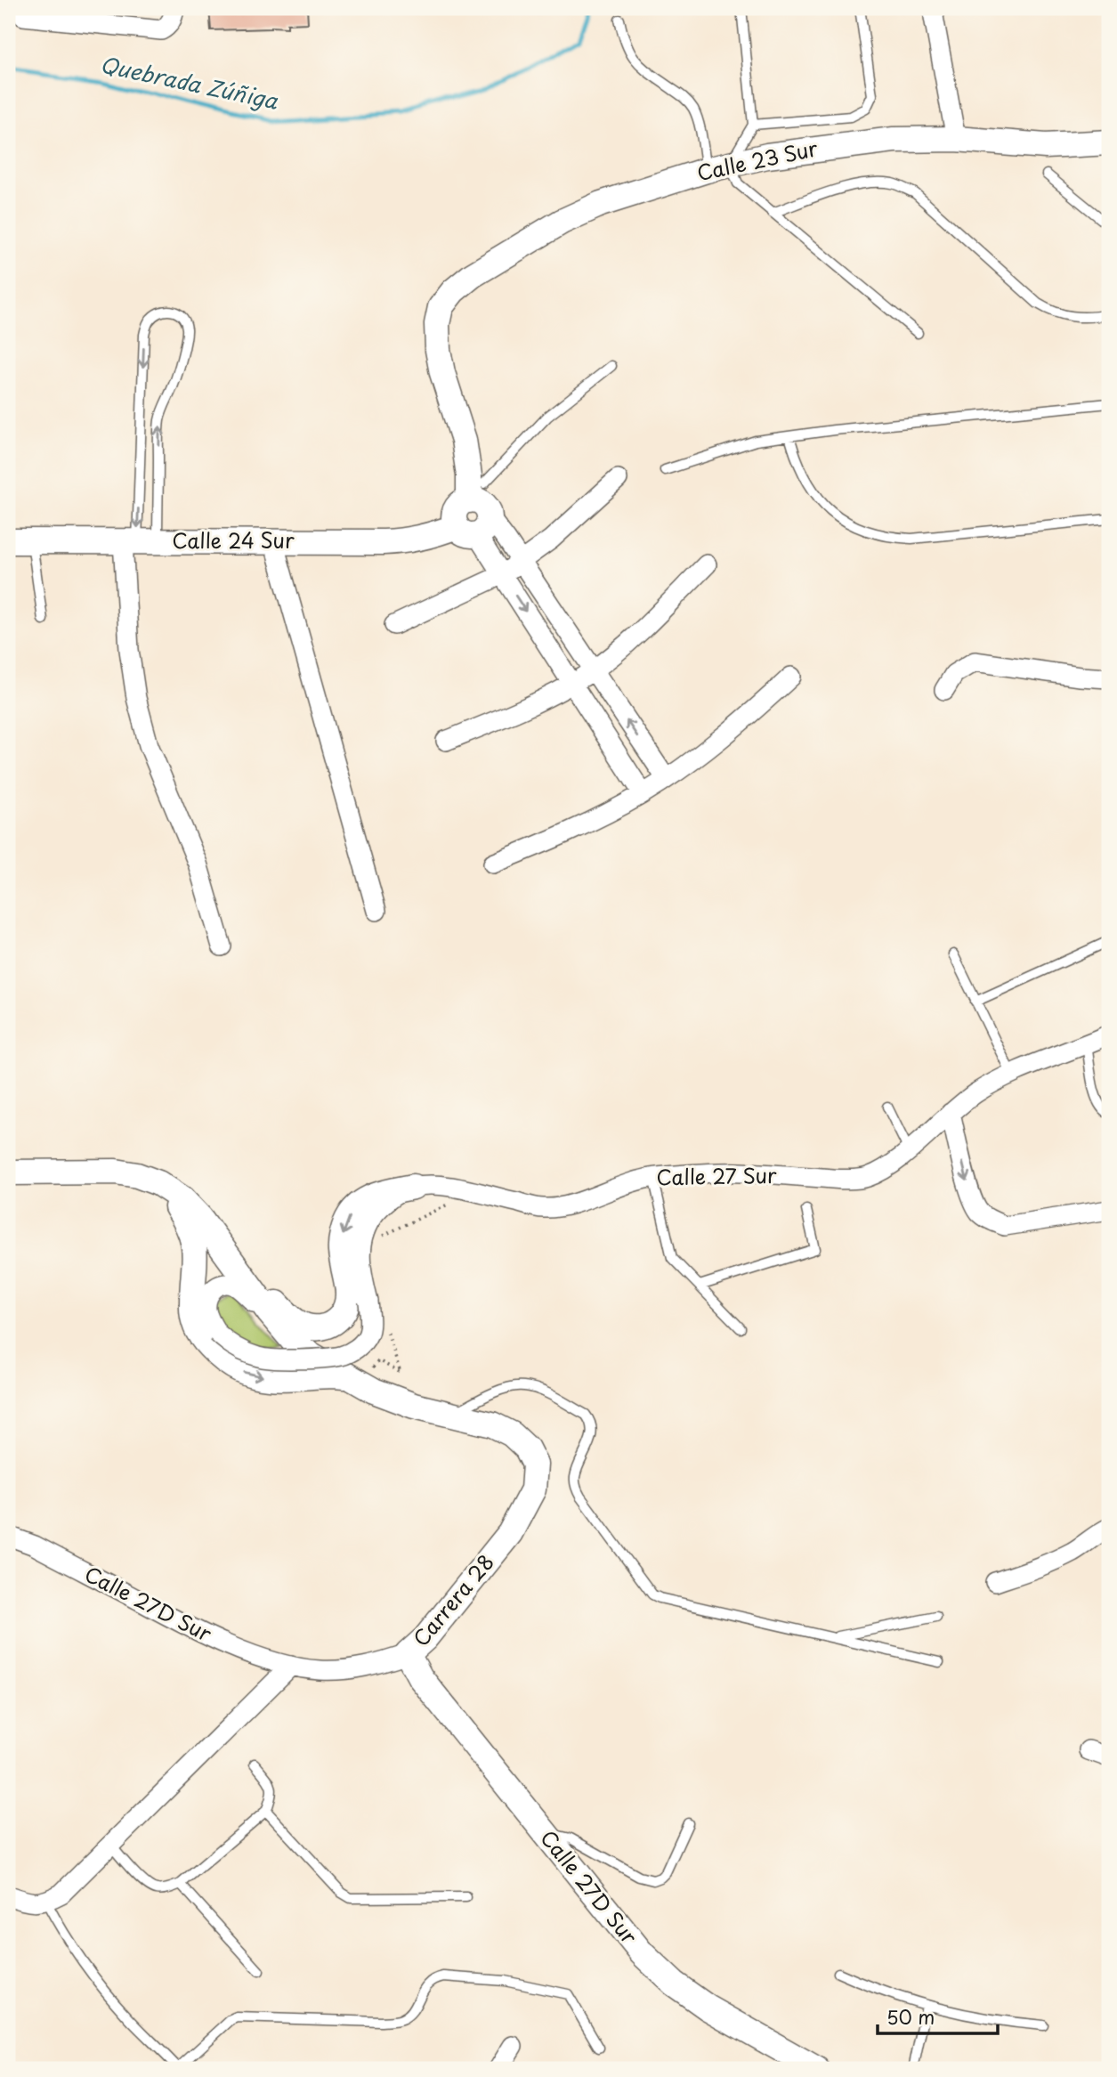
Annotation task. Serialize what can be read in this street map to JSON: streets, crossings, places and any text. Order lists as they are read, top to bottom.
{
  "streets": {
    "street": [
      "Calle 23 Sur",
      "Calle 24 Sur",
      "Calle 27 Sur",
      "Carrera 28",
      "Calle 27D Sur"
    ]
  },
  "crossings": [
    ["Calle 23 Sur", "Calle 24 Sur"],
    ["Carrera 28", "Calle 27D Sur"]
  ],
  "water": ["Quebrada Zúñiga"],
  "scale_bar": "50 m"
}
